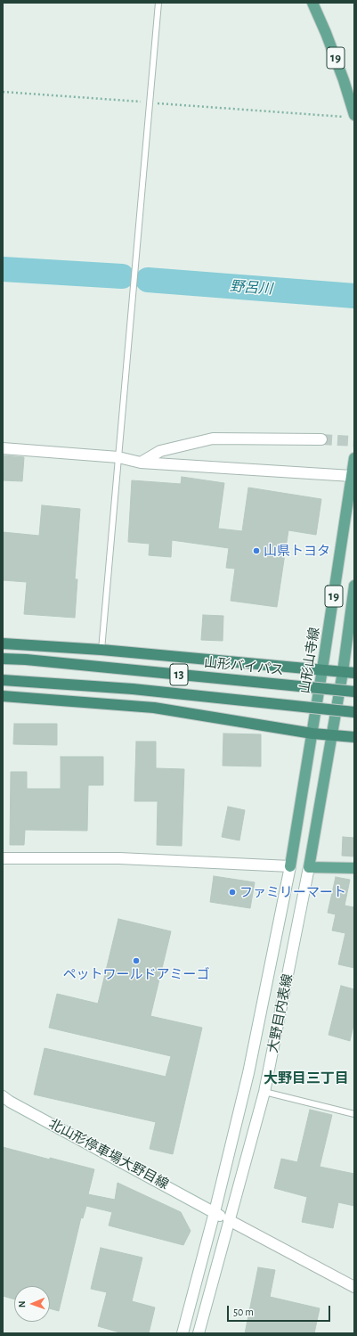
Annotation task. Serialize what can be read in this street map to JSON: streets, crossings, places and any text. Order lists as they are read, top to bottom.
{
  "streets": {
    "highway": ["山形バイパス", "13"],
    "main road": [
      "19",
      "山形山寺線",
      "大野目内表線",
      "北山形停車場大野目線"
    ]
  },
  "crossings": [
    ["19", "大野目内表線"],
    ["山形山寺線", "大野目内表線"],
    ["大野目内表線", "北山形停車場大野目線"]
  ],
  "districts": ["大野目三丁目"],
  "water": ["野呂川"],
  "places": ["山県トヨタ", "ファミリーマート", "ペットワールドアミーゴ"],
  "scale_bar": "50 m",
  "north": "left"
}
